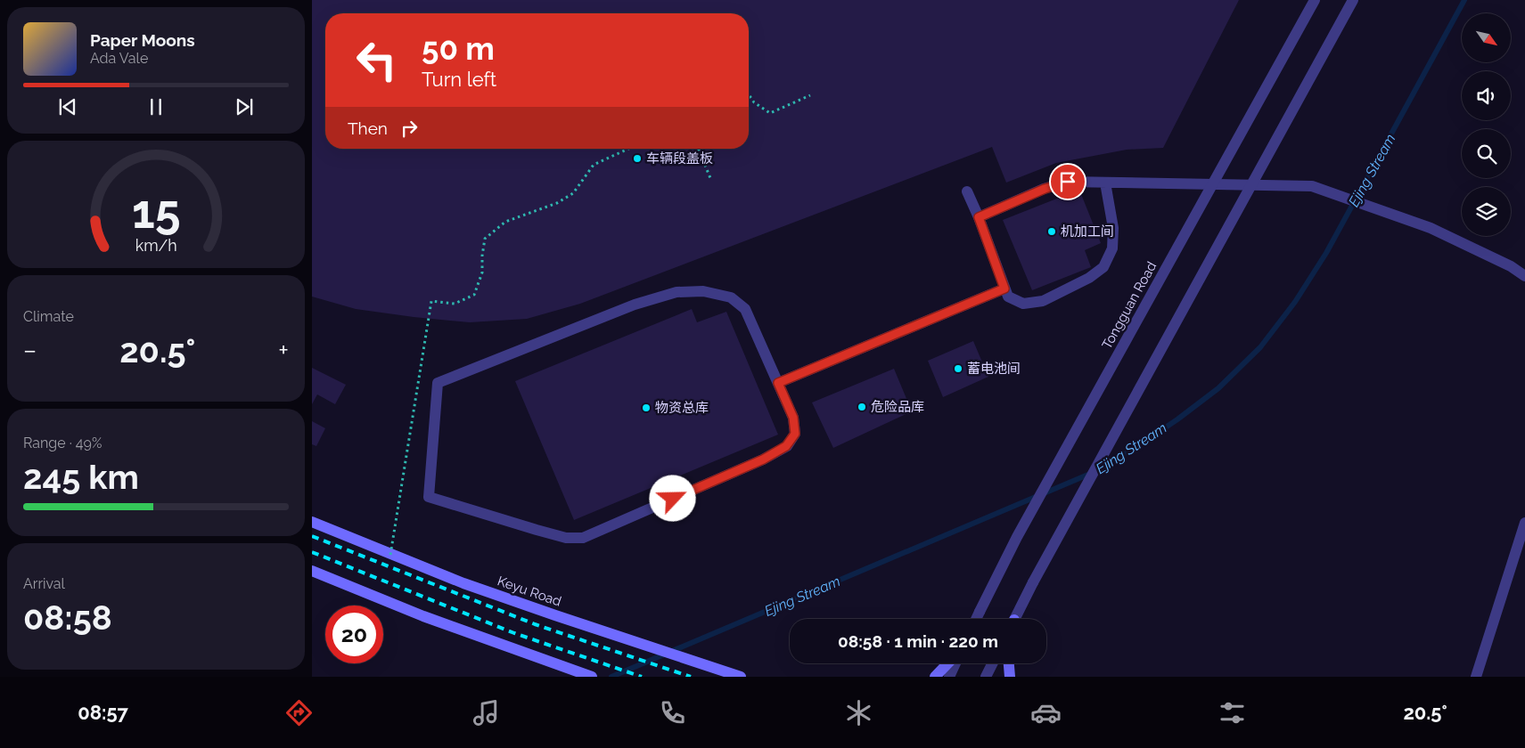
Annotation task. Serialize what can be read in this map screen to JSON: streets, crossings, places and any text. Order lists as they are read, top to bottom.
{
  "streets": {
    "main road": ["Keyu Road"],
    "street": ["Tongguan Road"]
  },
  "water": ["Ejing Stream"],
  "places": [
    "车辆段盖板",
    "机加工间",
    "蓄电池间",
    "危险品库",
    "物资总库"
  ],
  "north": "bottom right",
  "page": {
    "turn": ["50 m", "Turn left"],
    "song": ["Paper Moons", "Ada Vale"],
    "then": "Then",
    "tile": [
      "Climate",
      ["Range · 49%", "245 km"],
      ["Arrival", "08:58"]
    ],
    "heat": ["−", "20.5°", "+"],
    "limit": "20",
    "trip": "08:58 · 1 min · 220 m",
    "tabs": ["08:57", "20.5°"],
    "gauge": ["15", "km/h"]
  }
}
